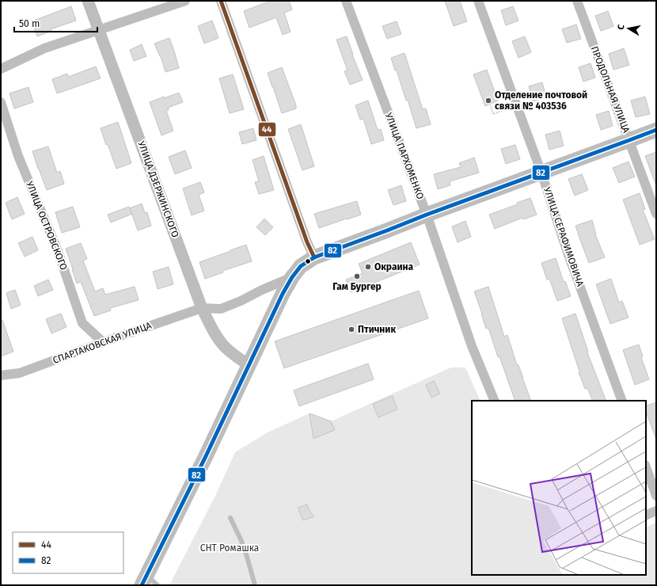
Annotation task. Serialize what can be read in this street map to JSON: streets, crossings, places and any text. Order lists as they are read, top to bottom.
{
  "streets": {
    "street": [
      "ПРОДОЛЬНАЯ УЛИЦА",
      "УЛИЦА ПАРХОМЕНКО",
      "УЛИЦА ДЗЕРЖИНСКОГО",
      "УЛИЦА ОСТРОВСКОГО",
      "УЛИЦА СЕРАФИМОВИЧА",
      "СПАРТАКОВСКАЯ УЛИЦА"
    ]
  },
  "crossings": [
    ["УЛИЦА ДЗЕРЖИНСКОГО", "СПАРТАКОВСКАЯ УЛИЦА"],
    ["УЛИЦА ОСТРОВСКОГО", "СПАРТАКОВСКАЯ УЛИЦА"]
  ],
  "parks": ["СНТ Ромашка"],
  "places": [
    "Отделение почтовой связи № 403536",
    "Окраина",
    "Гам Бургер",
    "Птичник"
  ],
  "lines": ["transit line 44", "transit line 82"],
  "legend": ["44", "82"],
  "scale_bar": "50 m",
  "north": "left"
}
